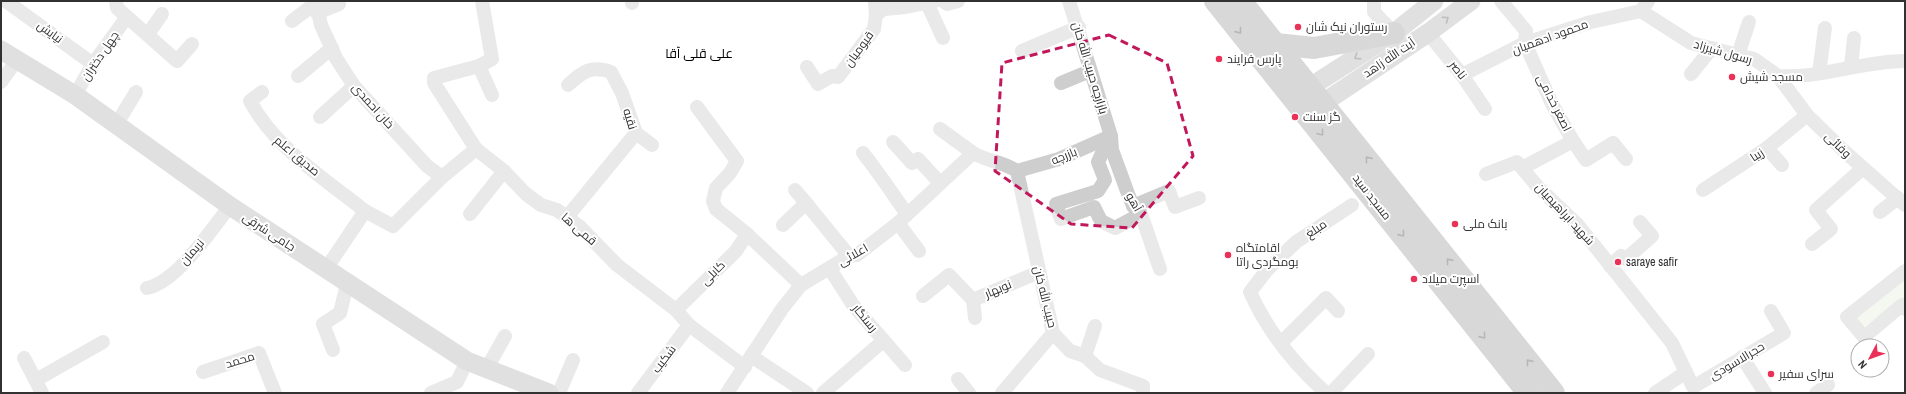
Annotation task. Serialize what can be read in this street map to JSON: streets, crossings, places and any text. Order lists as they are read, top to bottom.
{
  "streets": {
    "main road": ["مسجد سید"],
    "street": [
      "نیایش",
      "محمود ادهمیان",
      "قیومیان",
      "رسول شیرزاد",
      "چهل دختران",
      "آیت الله زاهد",
      "بازارچه حبیب الله خان",
      "ناصر",
      "اصغر خدامی",
      "خان احمدی",
      "نقیه",
      "وفائی",
      "زیبا",
      "صدیق اعلم",
      "بازرچه",
      "آهو",
      "شهید ابراهیمیان",
      "قمی ها",
      "مبلغ",
      "جامی شرقی",
      "نریمان",
      "اعلائی",
      "کابلی",
      "نوبهار",
      "حبیب الله خان",
      "رستگار",
      "شکیب",
      "محمد",
      "حجرالاسودی"
    ]
  },
  "crossings": [
    ["نیایش", "چهل دختران"],
    ["محمود ادهمیان", "رسول شیرزاد"],
    ["محمود ادهمیان", "ناصر"],
    ["محمود ادهمیان", "اصغر خدامی"],
    ["رسول شیرزاد", "وفائی"],
    ["چهل دختران", "جامی شرقی"],
    ["آیت الله زاهد", "ناصر"],
    ["آیت الله زاهد", "مسجد سید"],
    ["بازارچه حبیب الله خان", "بازرچه"],
    ["بازارچه حبیب الله خان", "آهو"],
    ["خان احمدی", "صدیق اعلم"],
    ["نقیه", "قمی ها"],
    ["وفائی", "زیبا"],
    ["صدیق اعلم", "قمی ها"],
    ["بازرچه", "آهو"],
    ["بازرچه", "حبیب الله خان"],
    ["شهید ابراهیمیان", "حجرالاسودی"],
    ["قمی ها", "اعلائی"],
    ["قمی ها", "کابلی"],
    ["قمی ها", "شکیب"],
    ["جامی شرقی", "نریمان"],
    ["اعلائی", "رستگار"],
    ["نوبهار", "حبیب الله خان"]
  ],
  "districts": ["علی قلی آقا"],
  "places": [
    "رستوران نیک شان",
    "پارس فرایند",
    "مسجد شیش",
    "گز سنت",
    "بانک ملی",
    "اقامتگاه بومگردی راتا",
    "saraye safir",
    "اسپرت میلاد",
    "سرای سفیر"
  ],
  "north": "bottom left"
}
